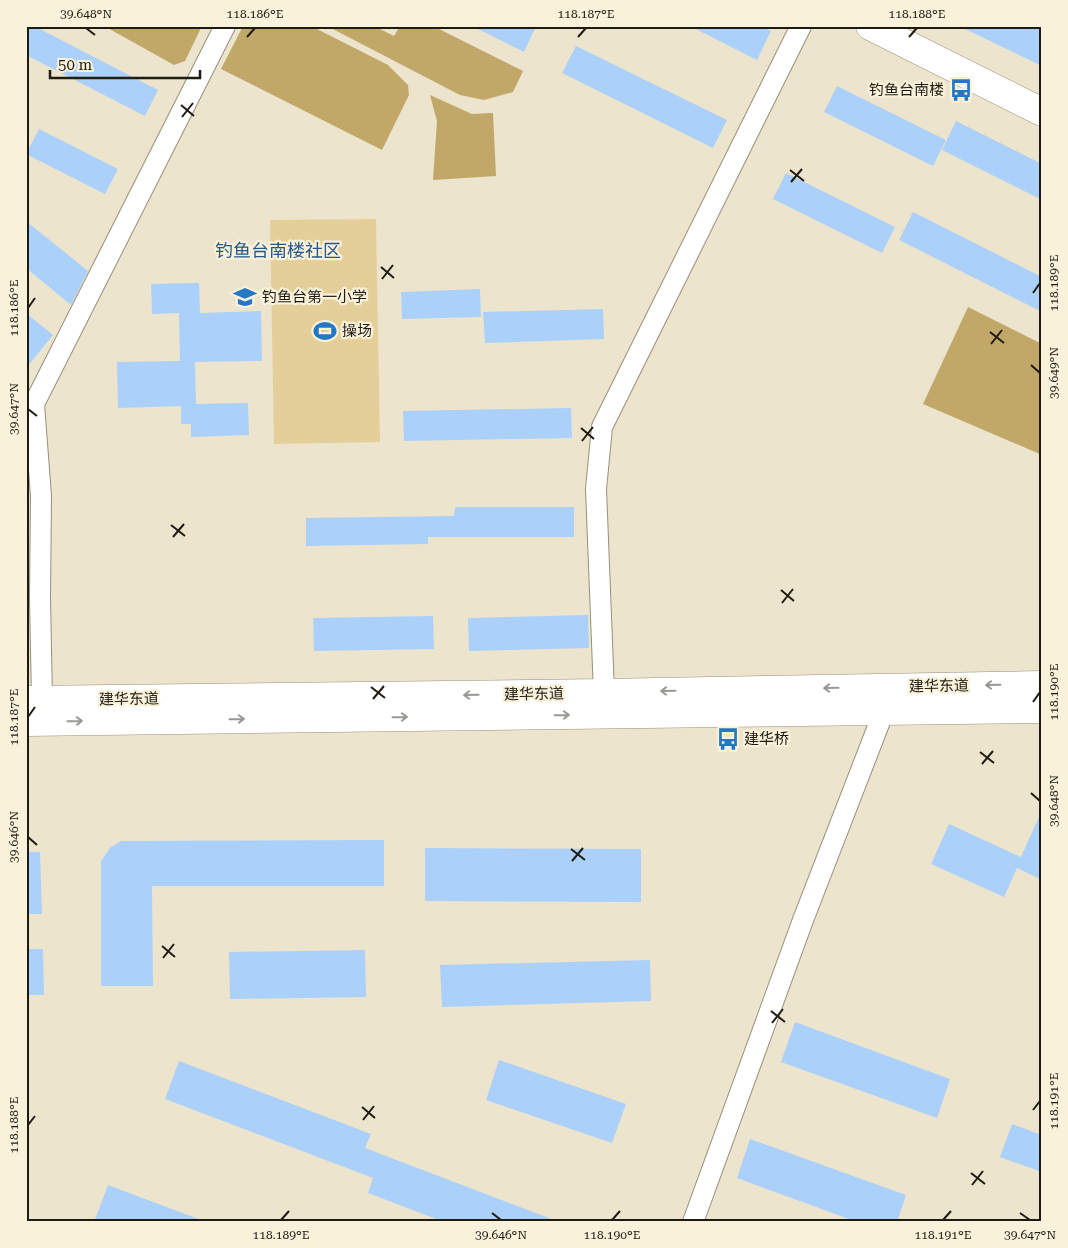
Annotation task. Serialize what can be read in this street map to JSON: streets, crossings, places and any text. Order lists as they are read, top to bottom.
{
  "streets": {
    "main road": ["建华东道"]
  },
  "districts": ["钓鱼台南楼社区"],
  "places": {
    "bus stop": ["钓鱼台南楼", "建华桥"],
    "school or university": ["钓鱼台第一小学"],
    "sports": ["操场"]
  },
  "scale_bar": "50 m",
  "coordinates": [
    "39.648°N",
    "118.186°E",
    "118.187°E",
    "118.188°E",
    "118.189°E",
    "39.649°N",
    "39.647°N",
    "118.190°E",
    "39.646°N",
    "118.191°E"
  ]
}
